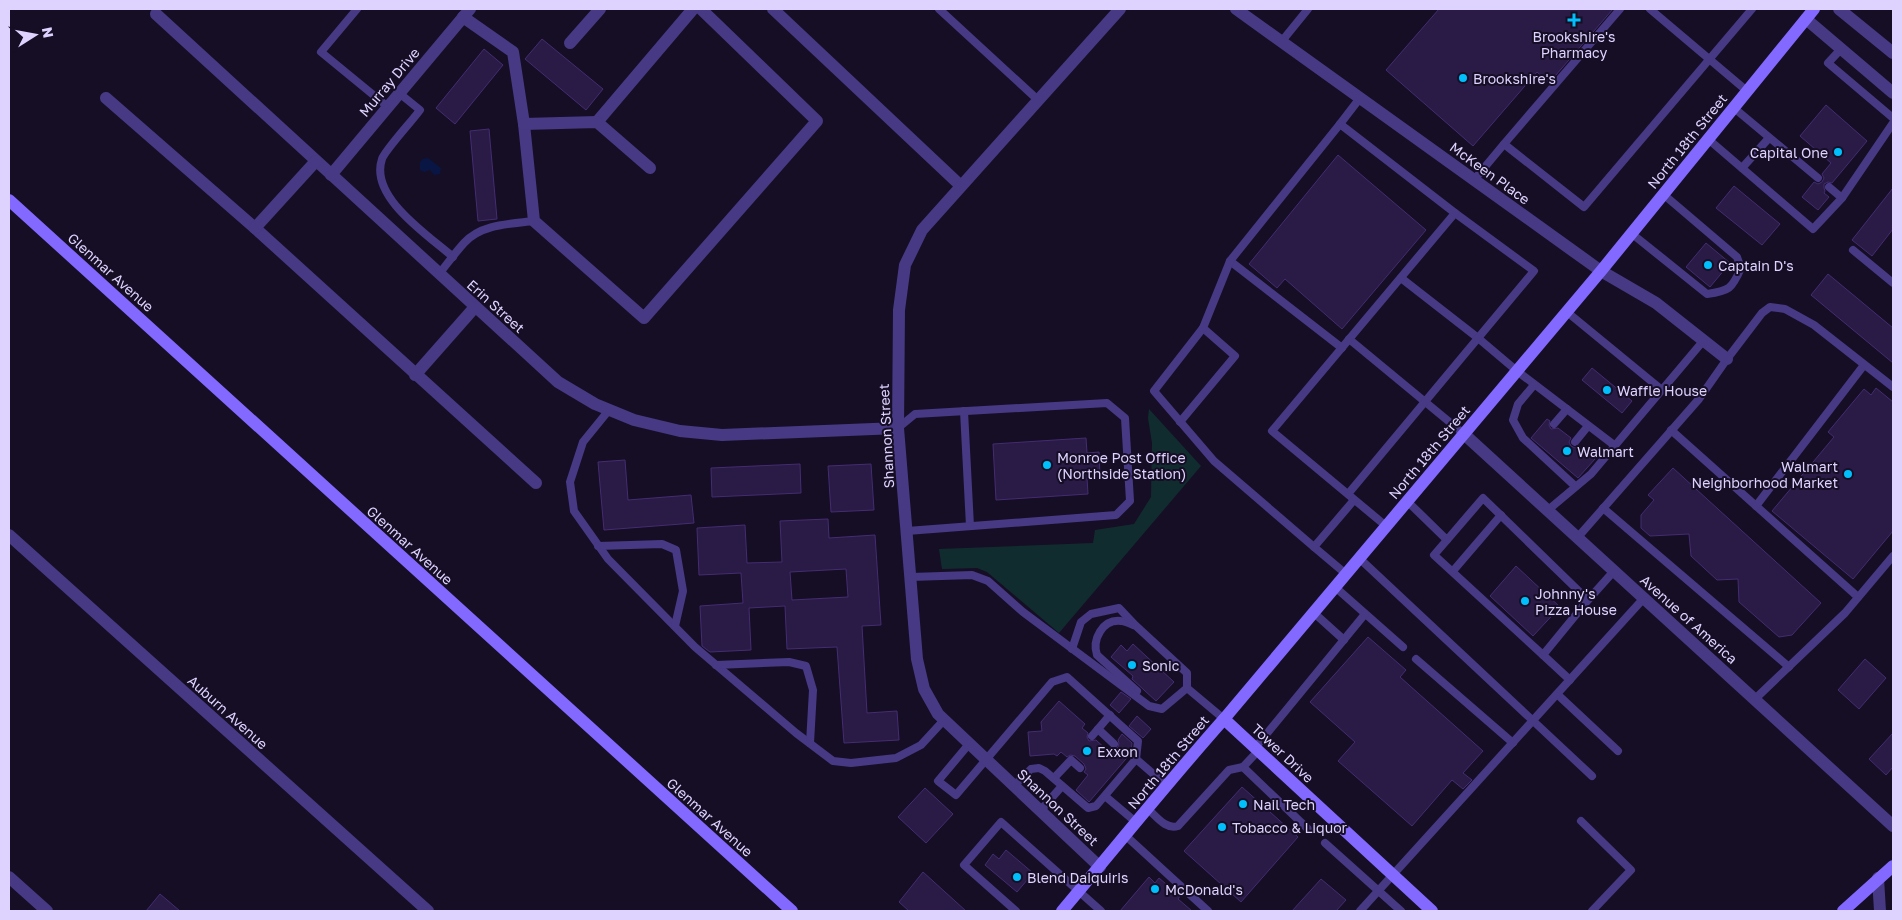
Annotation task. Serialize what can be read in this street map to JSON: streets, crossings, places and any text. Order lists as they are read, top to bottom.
{
  "streets": {
    "street": [
      "Murray Drive",
      "North 18th Street",
      "McKeen Place",
      "Glenmar Avenue",
      "Erin Street",
      "Shannon Street",
      "Avenue of America",
      "Auburn Avenue",
      "Tower Drive"
    ]
  },
  "crossings": [
    ["Murray Drive", "Erin Street"],
    ["North 18th Street", "McKeen Place"],
    ["North 18th Street", "Shannon Street"],
    ["North 18th Street", "Avenue of America"],
    ["North 18th Street", "Tower Drive"],
    ["Erin Street", "Shannon Street"]
  ],
  "places": {
    "health": ["Brookshire's Pharmacy"],
    "other": [
      "Brookshire's",
      "Capital One",
      "Captain D's",
      "Waffle House",
      "Walmart",
      "Monroe Post Office (Northside Station)",
      "Walmart Neighborhood Market",
      "Johnny's Pizza House",
      "Sonic",
      "Exxon",
      "Nail Tech",
      "Tobacco & Liquor",
      "Blend Daiquiris",
      "McDonald's"
    ]
  },
  "north": "right"
}
